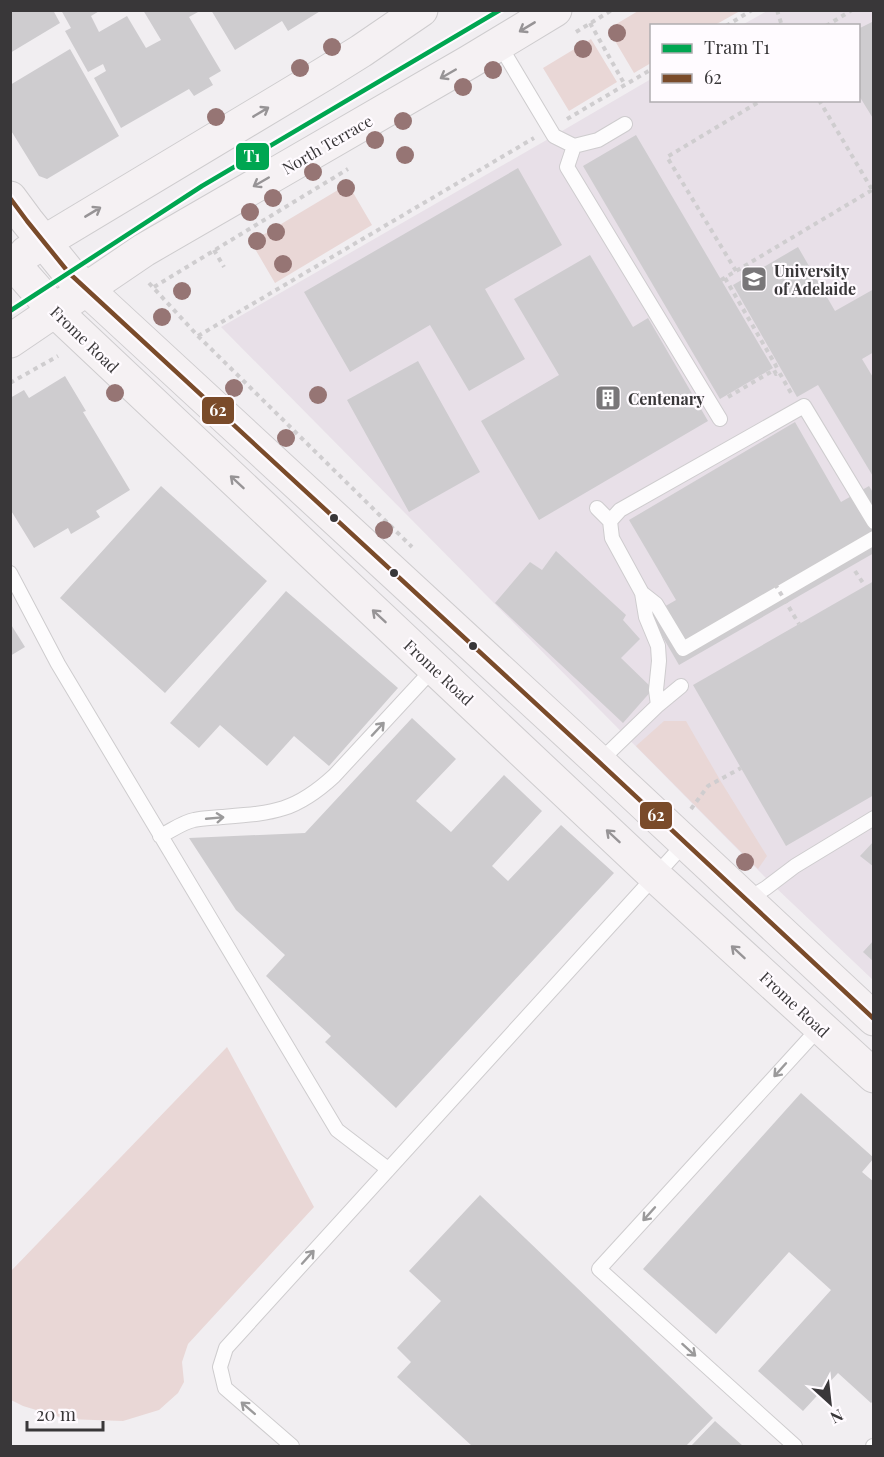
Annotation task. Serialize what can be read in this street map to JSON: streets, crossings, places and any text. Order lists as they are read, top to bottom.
{
  "streets": {
    "main road": ["North Terrace", "Frome Road"]
  },
  "crossings": [
    ["North Terrace", "Frome Road"]
  ],
  "places": {
    "school or university": ["University of Adelaide"],
    "building": ["Centenary"]
  },
  "lines": ["tram line T1", "transit line 62"],
  "legend": ["Tram T1", "62"],
  "scale_bar": "20 m",
  "north": "bottom right"
}
